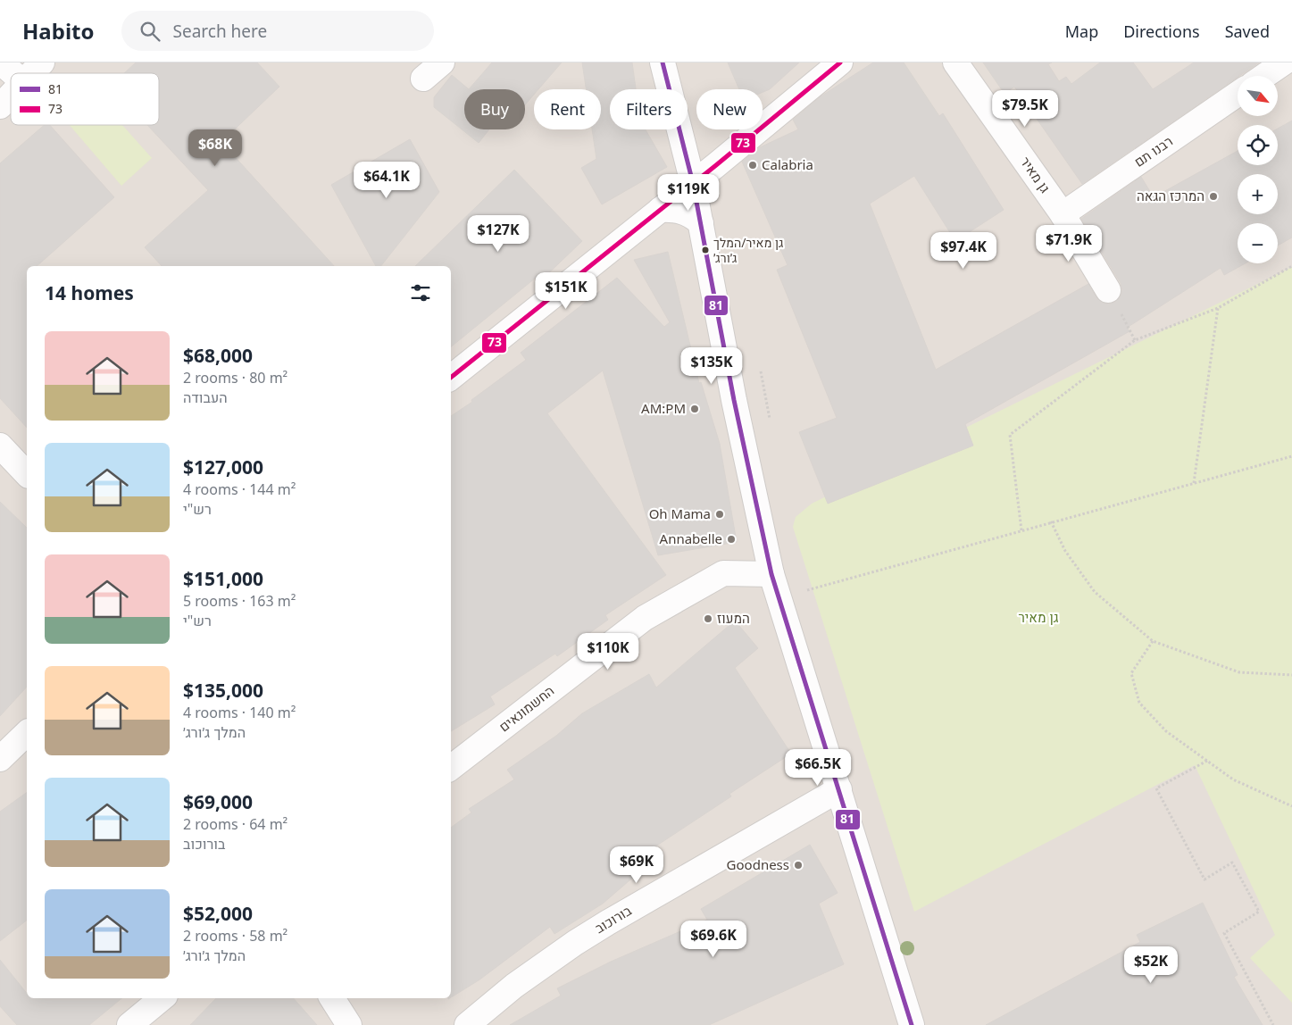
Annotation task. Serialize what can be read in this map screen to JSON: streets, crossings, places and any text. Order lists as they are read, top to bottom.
{
  "streets": {
    "street": [
      "רבנו תם",
      "גן מאיר",
      "החשמונאים",
      "בורוכוב"
    ]
  },
  "crossings": [
    ["רבנו תם", "גן מאיר"]
  ],
  "parks": ["גן מאיר"],
  "places": [
    "Calabria",
    "המרכז הגאה",
    "גן מאיר/המלך ג׳ורג׳",
    "AM:PM",
    "Oh Mama",
    "Annabelle",
    "המעוז",
    "Goodness"
  ],
  "lines": ["transit line 81", "transit line 73"],
  "legend": ["81", "73"],
  "north": "bottom right",
  "page": {
    "header": "Habito",
    "search": "Search here",
    "nav": ["Map", "Directions", "Saved"],
    "map_buttons": ["+", "−"],
    "chip": [
      "Buy",
      "Rent",
      "Filters",
      "New"
    ],
    "price": [
      "$79.5K",
      "$68K",
      "$64.1K",
      "$119K",
      "$127K",
      "$71.9K",
      "$97.4K",
      "$151K",
      "$135K",
      "$110K",
      "$66.5K",
      "$69K",
      "$69.6K",
      "$52K"
    ],
    "heading": "14 homes",
    "list": [
      {
        "name": "$68,000",
        "note": "2 rooms · 80 m² · העבודה"
      },
      {
        "name": "$127,000",
        "note": "4 rooms · 144 m² · רש\"י"
      },
      {
        "name": "$151,000",
        "note": "5 rooms · 163 m² · רש\"י"
      },
      {
        "name": "$135,000",
        "note": "4 rooms · 140 m² · המלך ג׳ורג׳"
      },
      {
        "name": "$69,000",
        "note": "2 rooms · 64 m² · בורוכוב"
      },
      {
        "name": "$52,000",
        "note": "2 rooms · 58 m² · המלך ג׳ורג׳"
      }
    ]
  }
}
